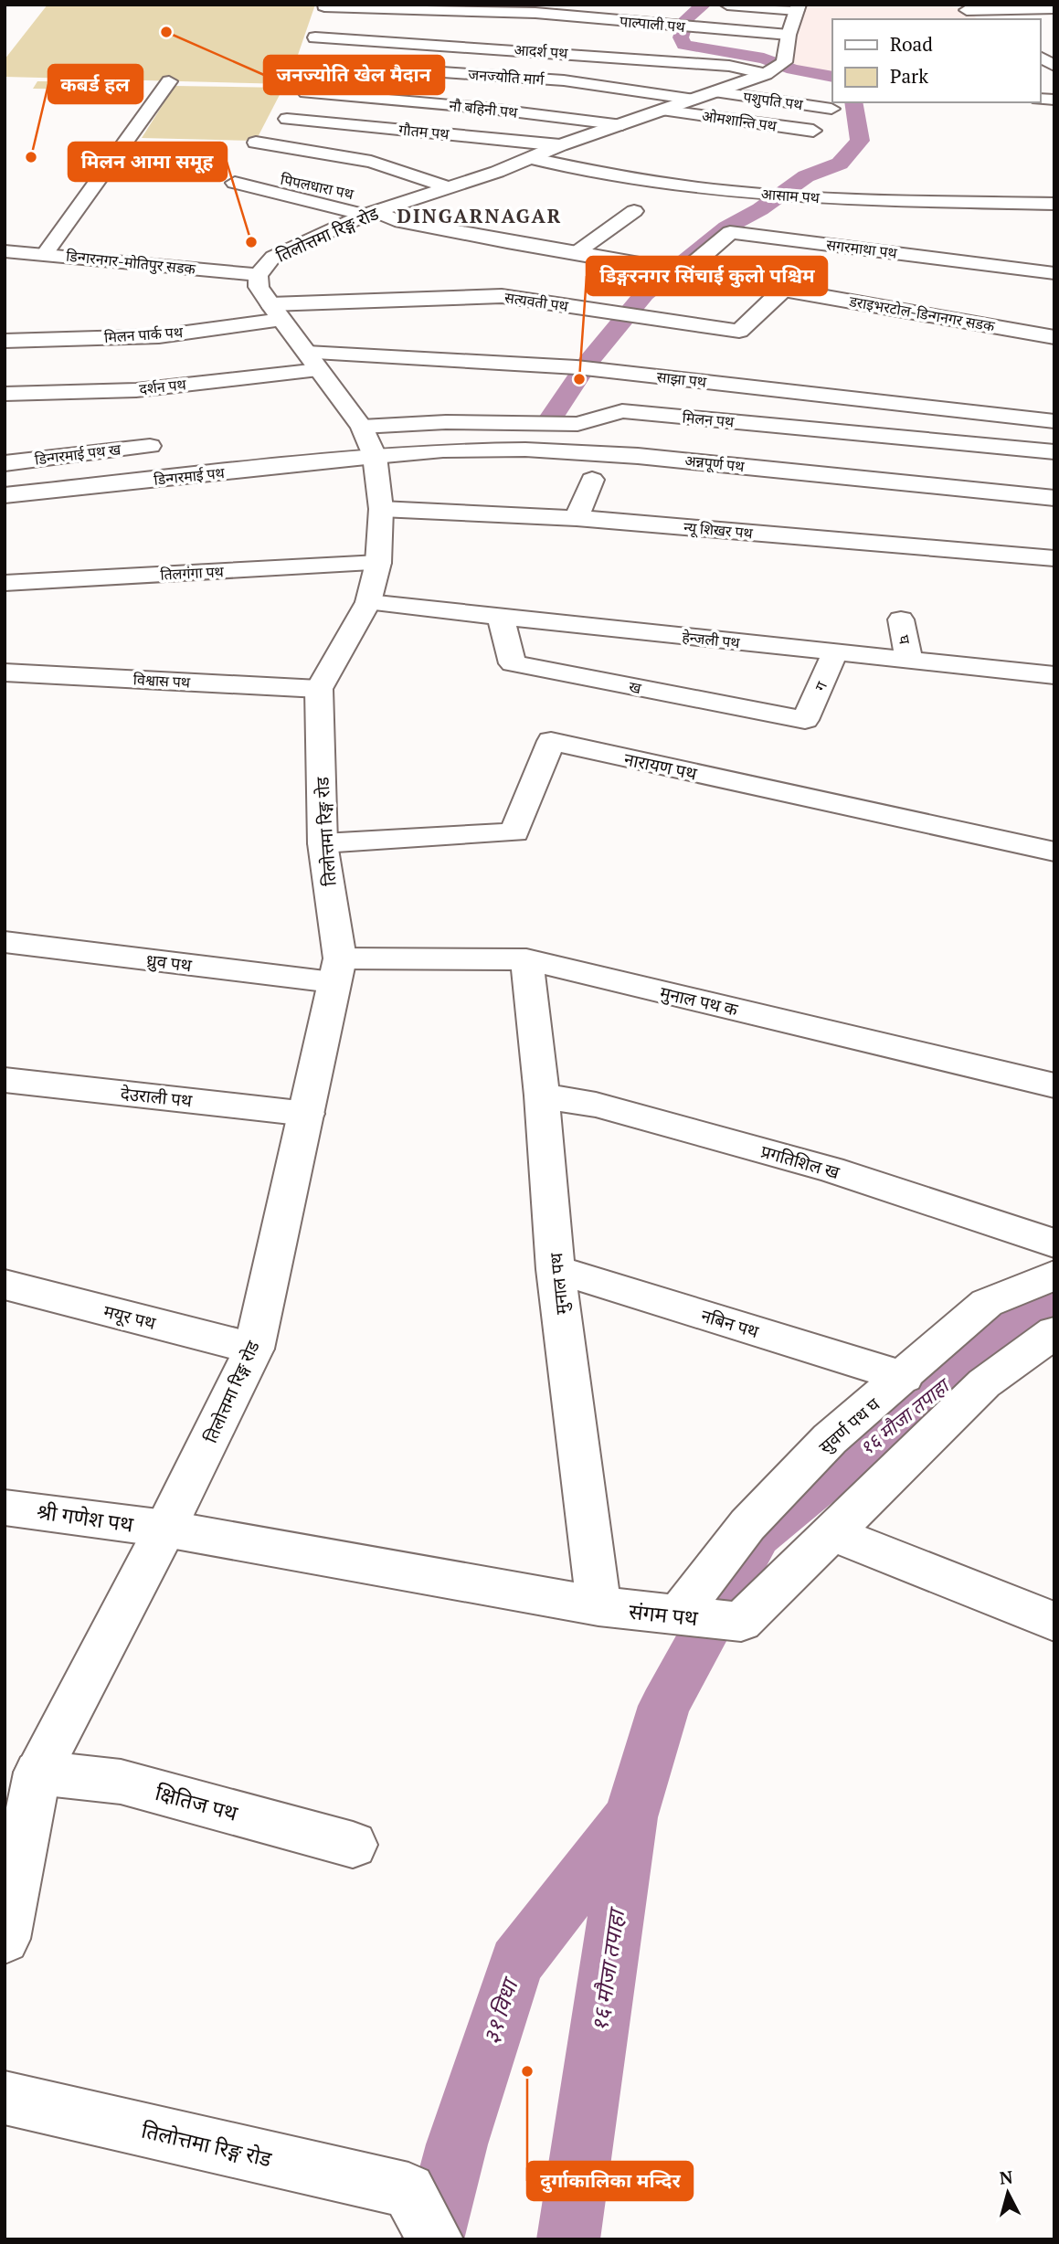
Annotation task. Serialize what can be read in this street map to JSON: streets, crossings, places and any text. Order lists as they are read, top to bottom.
{
  "streets": {
    "street": [
      "पाल्पाली पथ",
      "आदर्श पथ",
      "जनज्योति मार्ग",
      "पशुपति पथ",
      "नौ बहिनी पथ",
      "ओमशान्ति पथ",
      "गौतम पथ",
      "पिपलधारा पथ",
      "आसाम पथ",
      "तिलोत्तमा रिङ्ग रोड",
      "सगरमाथा पथ",
      "डिन्गरनगर-मोतिपुर सडक",
      "सत्यवती पथ",
      "डराइभरटोल-डिन्गनगर सडक",
      "मिलन पार्क पथ",
      "साझा पथ",
      "दर्शन पथ",
      "मिलन पथ",
      "डिन्गरमाई पथ ख",
      "अन्नपूर्ण पथ",
      "डिन्गरमाई पथ",
      "न्यू शिखर पथ",
      "तिलगंगा पथ",
      "हेन्जली पथ",
      "घ",
      "विश्वास पथ",
      "ग",
      "ख",
      "नारायण पथ",
      "ध्रुव पथ",
      "मुनाल पथ क",
      "देउराली पथ",
      "प्रगतिशिल ख",
      "मुनाल पथ",
      "मयूर पथ",
      "नबिन पथ",
      "सुवर्ण पथ घ",
      "श्री गणेश पथ",
      "संगम पथ",
      "क्षितिज पथ"
    ]
  },
  "crossings": [
    ["आदर्श पथ", "तिलोत्तमा रिङ्ग रोड"],
    ["जनज्योति मार्ग", "पशुपति पथ"],
    ["जनज्योति मार्ग", "तिलोत्तमा रिङ्ग रोड"],
    ["पशुपति पथ", "तिलोत्तमा रिङ्ग रोड"],
    ["नौ बहिनी पथ", "तिलोत्तमा रिङ्ग रोड"],
    ["ओमशान्ति पथ", "तिलोत्तमा रिङ्ग रोड"],
    ["गौतम पथ", "तिलोत्तमा रिङ्ग रोड"],
    ["पिपलधारा पथ", "तिलोत्तमा रिङ्ग रोड"],
    ["पिपलधारा पथ", "डराइभरटोल-डिन्गनगर सडक"],
    ["आसाम पथ", "तिलोत्तमा रिङ्ग रोड"],
    ["तिलोत्तमा रिङ्ग रोड", "डिन्गरनगर-मोतिपुर सडक"],
    ["तिलोत्तमा रिङ्ग रोड", "सत्यवती पथ"],
    ["तिलोत्तमा रिङ्ग रोड", "डराइभरटोल-डिन्गनगर सडक"],
    ["तिलोत्तमा रिङ्ग रोड", "मिलन पार्क पथ"],
    ["तिलोत्तमा रिङ्ग रोड", "साझा पथ"],
    ["तिलोत्तमा रिङ्ग रोड", "दर्शन पथ"],
    ["तिलोत्तमा रिङ्ग रोड", "मिलन पथ"],
    ["तिलोत्तमा रिङ्ग रोड", "अन्नपूर्ण पथ"],
    ["तिलोत्तमा रिङ्ग रोड", "डिन्गरमाई पथ"],
    ["तिलोत्तमा रिङ्ग रोड", "न्यू शिखर पथ"],
    ["तिलोत्तमा रिङ्ग रोड", "तिलगंगा पथ"],
    ["तिलोत्तमा रिङ्ग रोड", "हेन्जली पथ"],
    ["तिलोत्तमा रिङ्ग रोड", "विश्वास पथ"],
    ["तिलोत्तमा रिङ्ग रोड", "नारायण पथ"],
    ["तिलोत्तमा रिङ्ग रोड", "ध्रुव पथ"],
    ["तिलोत्तमा रिङ्ग रोड", "मुनाल पथ क"],
    ["तिलोत्तमा रिङ्ग रोड", "देउराली पथ"],
    ["तिलोत्तमा रिङ्ग रोड", "मयूर पथ"],
    ["तिलोत्तमा रिङ्ग रोड", "श्री गणेश पथ"],
    ["तिलोत्तमा रिङ्ग रोड", "संगम पथ"],
    ["तिलोत्तमा रिङ्ग रोड", "क्षितिज पथ"],
    ["सगरमाथा पथ", "डराइभरटोल-डिन्गनगर सडक"],
    ["सत्यवती पथ", "डराइभरटोल-डिन्गनगर सडक"],
    ["सत्यवती पथ", "मिलन पार्क पथ"],
    ["साझा पथ", "दर्शन पथ"],
    ["अन्नपूर्ण पथ", "डिन्गरमाई पथ"],
    ["हेन्जली पथ", "घ"],
    ["हेन्जली पथ", "ग"],
    ["हेन्जली पथ", "ख"],
    ["ग", "ख"],
    ["ध्रुव पथ", "मुनाल पथ क"],
    ["मुनाल पथ क", "मुनाल पथ"],
    ["प्रगतिशिल ख", "मुनाल पथ"],
    ["मुनाल पथ", "नबिन पथ"],
    ["मुनाल पथ", "संगम पथ"],
    ["नबिन पथ", "सुवर्ण पथ घ"],
    ["सुवर्ण पथ घ", "संगम पथ"],
    ["श्री गणेश पथ", "संगम पथ"]
  ],
  "districts": ["DINGARNAGAR"],
  "water": ["१६ मौजा तपाहा", "३१ विधा"],
  "places": [
    "जनज्योति खेल मैदान",
    "कबर्ड हल",
    "मिलन आमा समूह",
    "डिङ्गरनगर सिंचाई कुलो पश्चिम",
    "दुर्गाकालिका मन्दिर"
  ],
  "legend": ["Road", "Park"],
  "north": "top"
}
